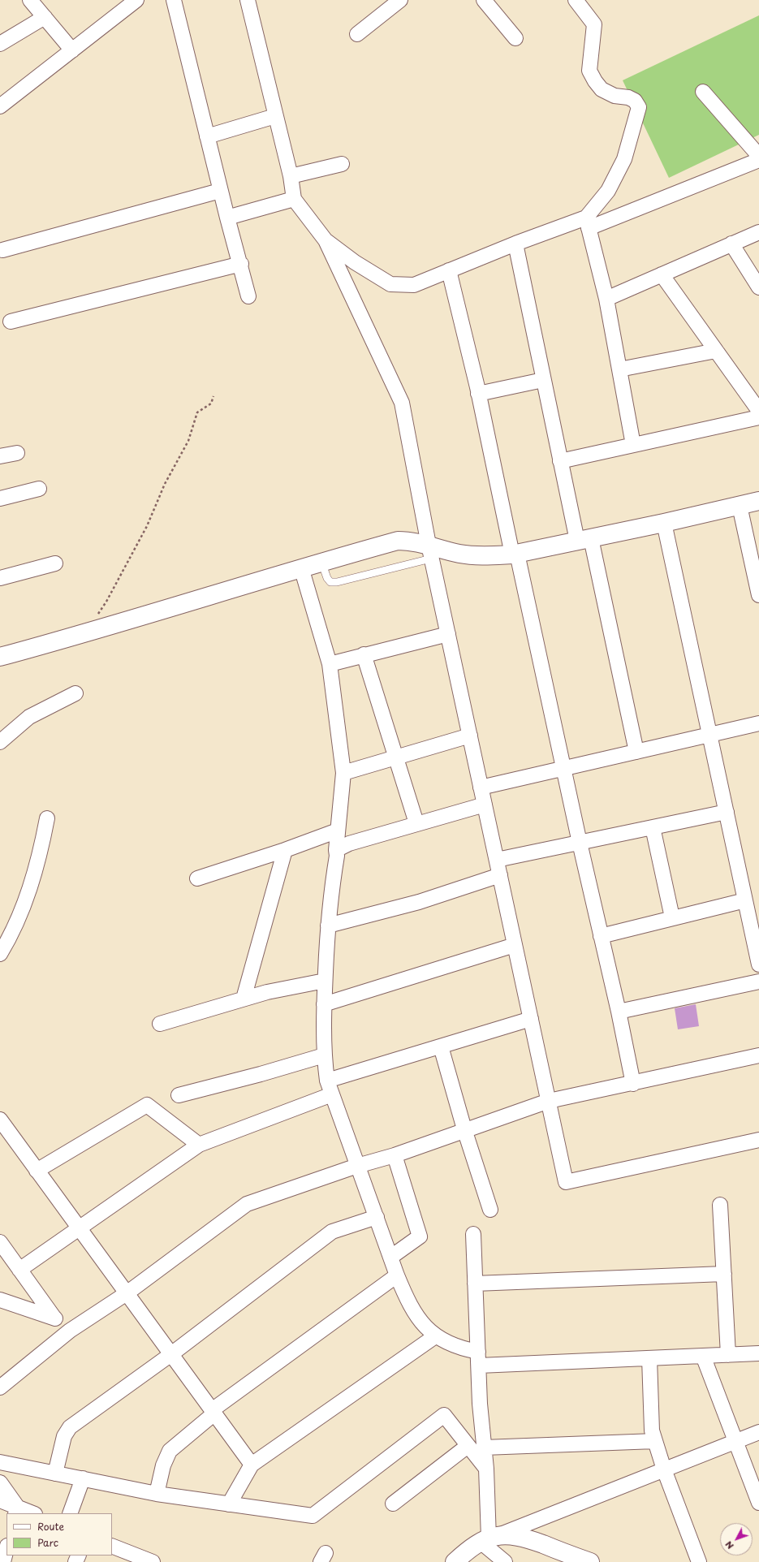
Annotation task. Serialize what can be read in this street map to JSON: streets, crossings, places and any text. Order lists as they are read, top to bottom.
{
  "legend": ["Route", "Parc"],
  "north": "bottom left"
}
